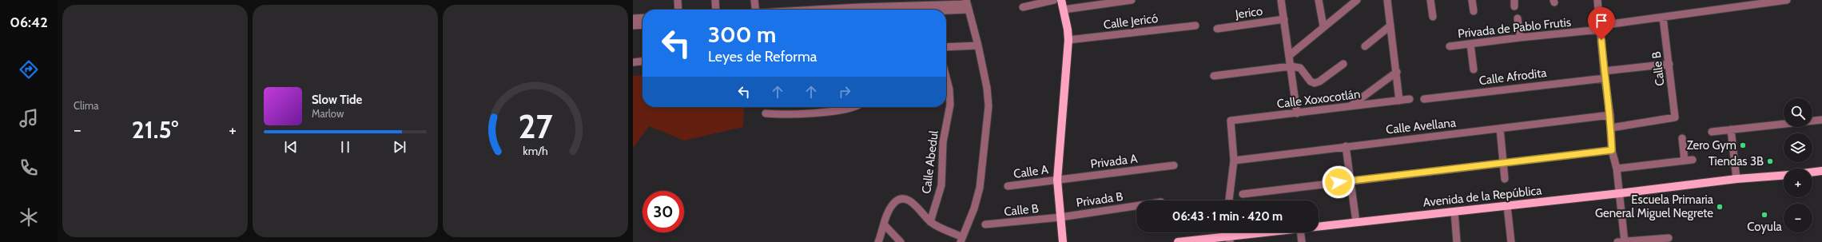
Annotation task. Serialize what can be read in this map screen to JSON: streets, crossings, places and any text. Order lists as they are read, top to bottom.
{
  "streets": {
    "main road": ["Avenida de la República"],
    "street": [
      "Jerico",
      "Calle Jericó",
      "Privada de Pablo Frutis",
      "Calle B",
      "Calle Afrodita",
      "Calle Xoxocotlán",
      "Calle Avellana",
      "Privada A",
      "Calle Abedul",
      "Calle A",
      "Privada B"
    ]
  },
  "crossings": [
    ["Privada de Pablo Frutis", "Calle B"],
    ["Calle B", "Calle Afrodita"],
    ["Calle B", "Privada B"],
    ["Calle Xoxocotlán", "Calle Avellana"],
    ["Privada A", "Calle A"]
  ],
  "places": [
    "Zero Gym",
    "Tiendas 3B",
    "Escuela Primaria General Miguel Negrete",
    "Coyula"
  ],
  "page": {
    "tabs": "06:42",
    "tile": "Clima",
    "turn": ["300 m", "Leyes de Reforma"],
    "song": ["Slow Tide", "Marlow"],
    "map_buttons": ["+", "−"],
    "heat": ["−", "21.5°", "+"],
    "limit": "30",
    "trip": "06:43 · 1 min · 420 m",
    "gauge": ["27", "km/h"]
  }
}
